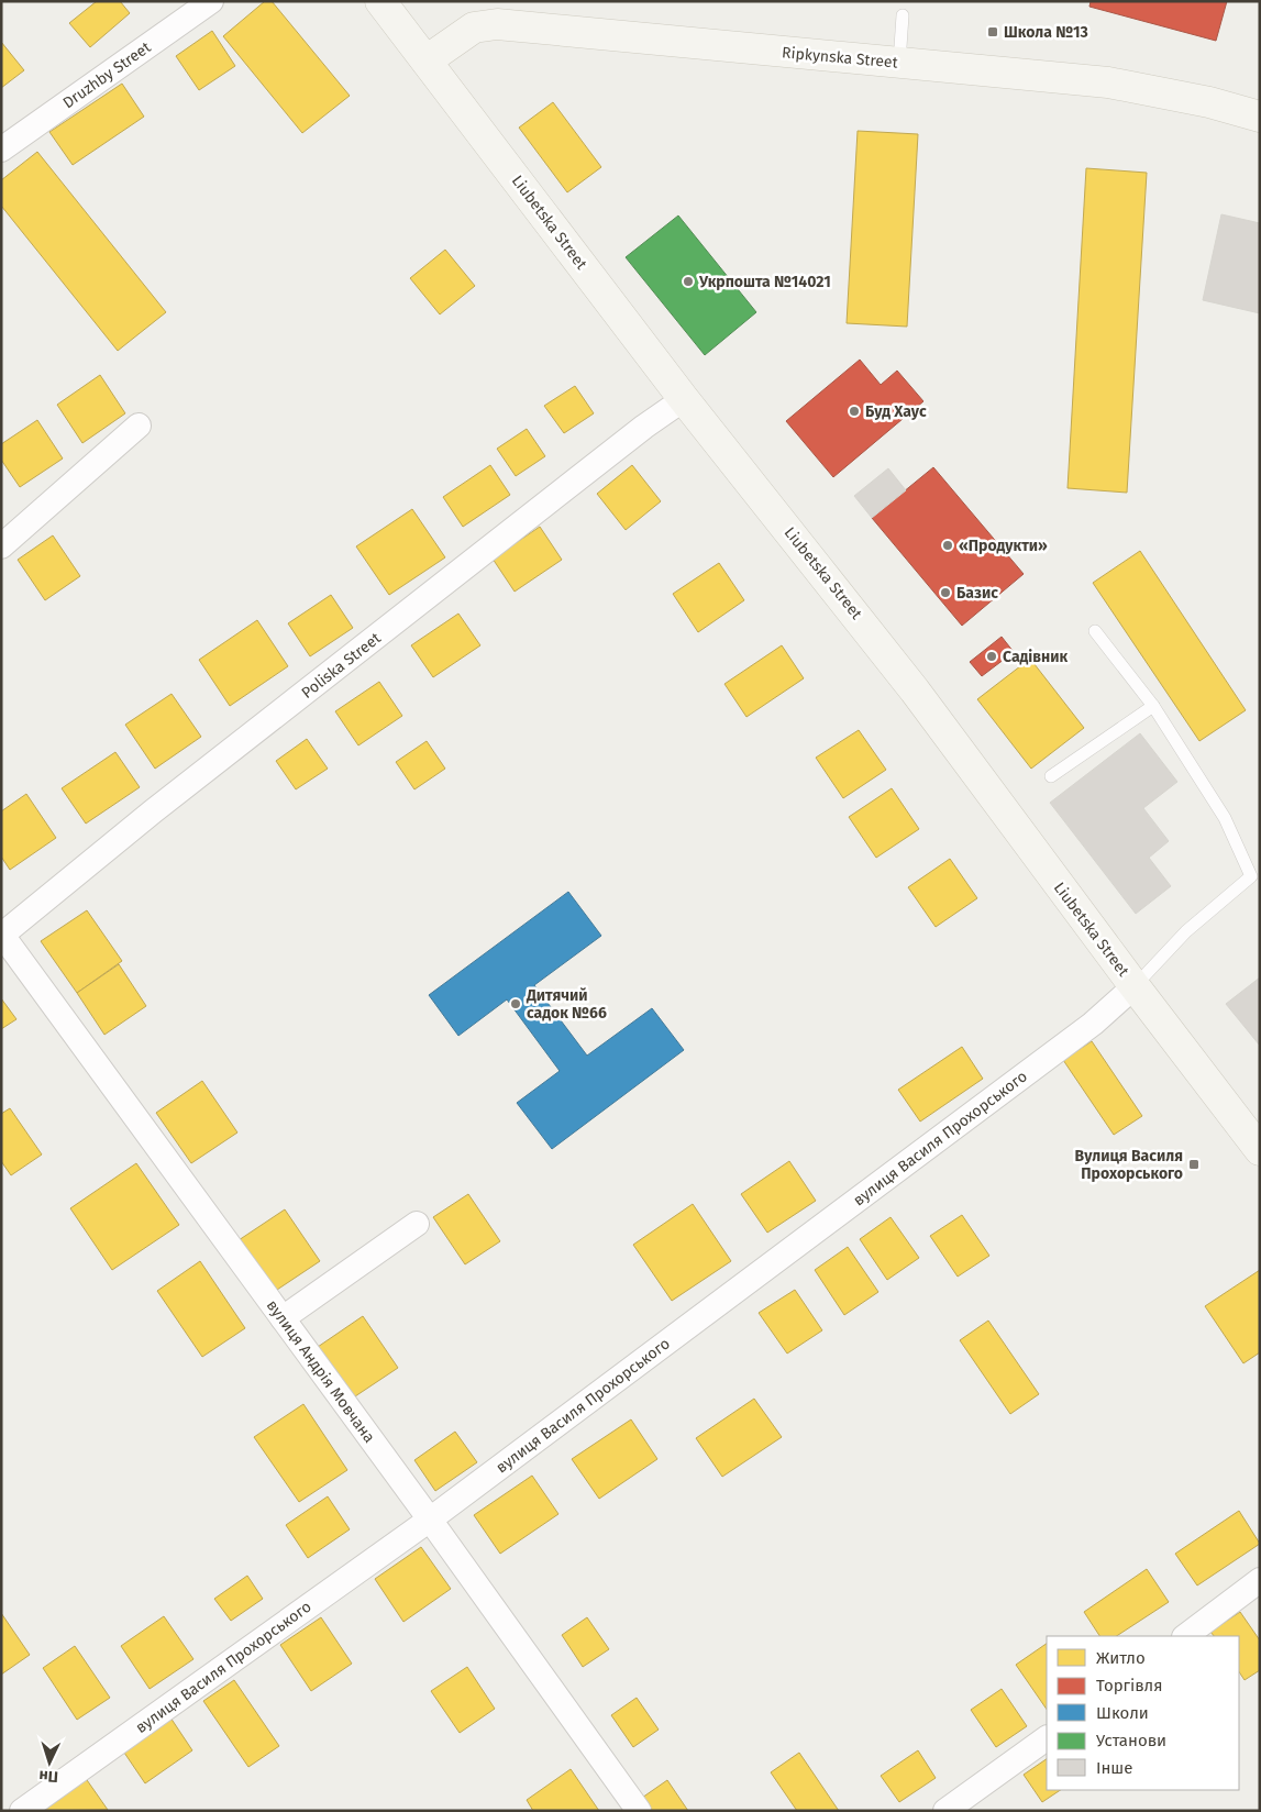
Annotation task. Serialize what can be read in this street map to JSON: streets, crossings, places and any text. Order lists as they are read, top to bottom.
{
  "streets": {
    "main road": ["Ripkynska Street", "Liubetska Street"],
    "street": [
      "Druzhby Street",
      "Poliska Street",
      "вулиця Василя Прохорського",
      "вулиця Андрія Мовчана"
    ]
  },
  "crossings": [
    ["Ripkynska Street", "Liubetska Street"],
    ["Liubetska Street", "Poliska Street"],
    ["Liubetska Street", "вулиця Василя Прохорського"],
    ["Poliska Street", "вулиця Андрія Мовчана"],
    ["вулиця Василя Прохорського", "вулиця Андрія Мовчана"]
  ],
  "places": {
    "transit": ["Школа №13", "Вулиця Василя Прохорського"],
    "other": [
      "Укрпошта №14021",
      "Буд Хаус",
      "«Продукти»",
      "Базис",
      "Садівник",
      "Дитячий садок №66"
    ]
  },
  "legend": [
    "Житло",
    "Торгівля",
    "Школи",
    "Установи",
    "Інше"
  ],
  "north": "bottom"
}
